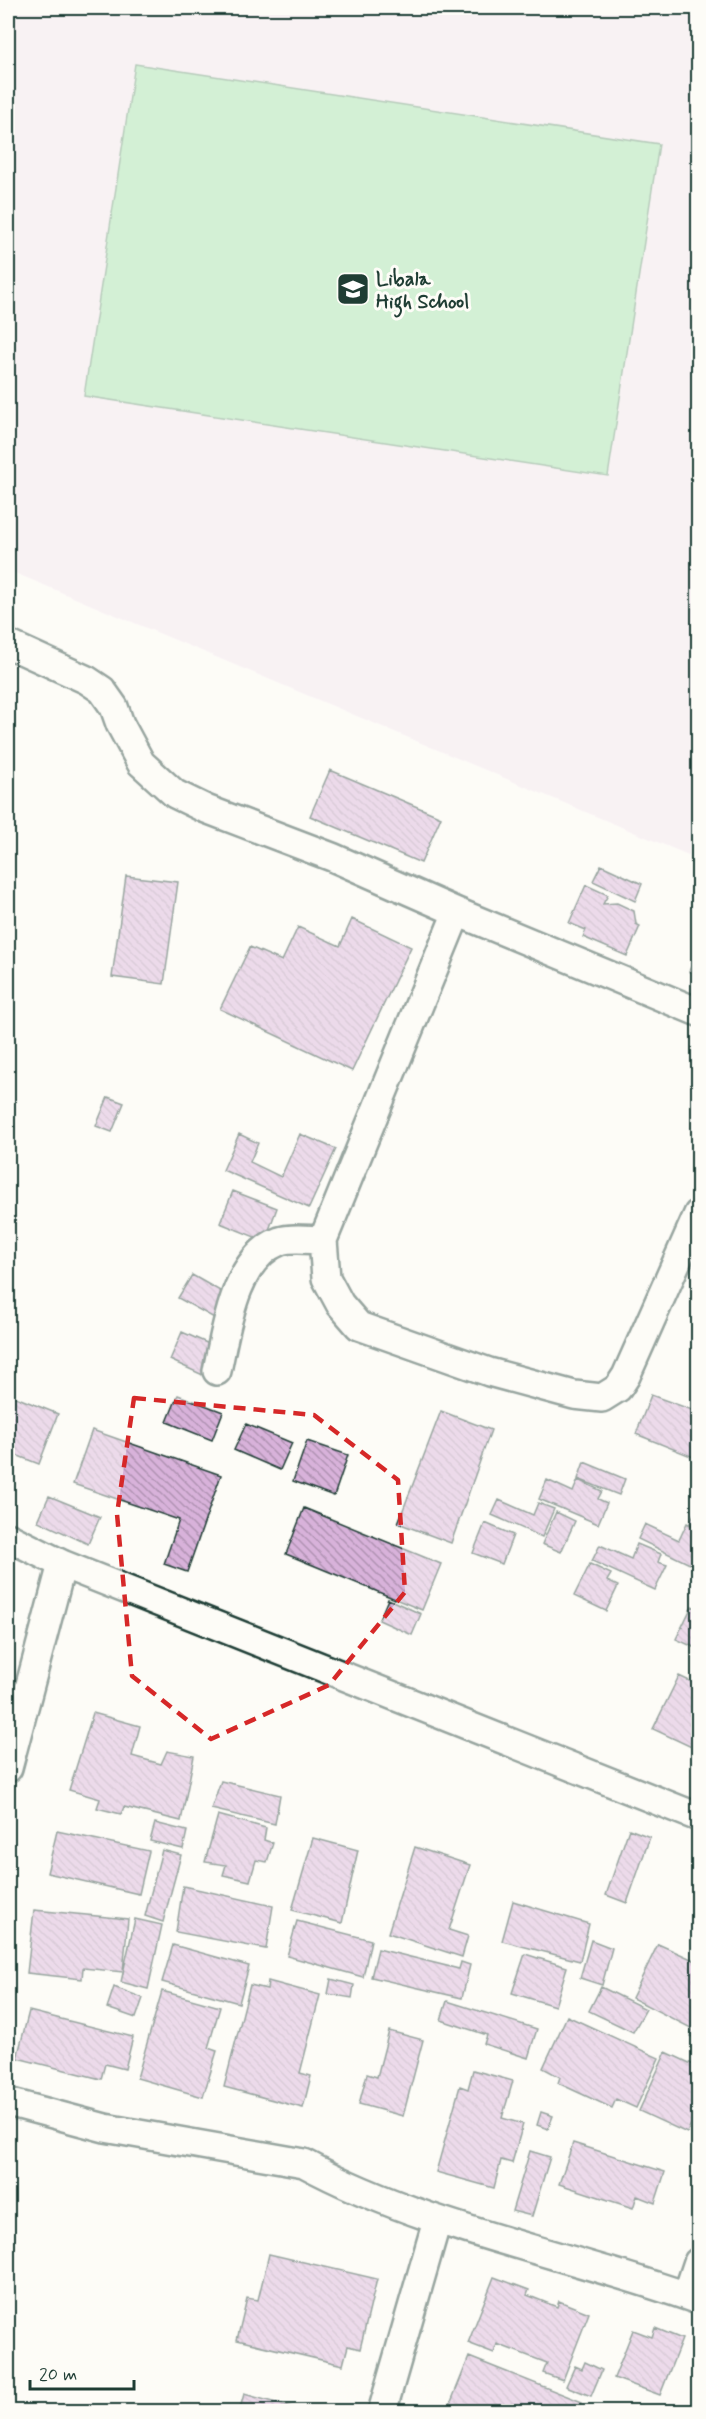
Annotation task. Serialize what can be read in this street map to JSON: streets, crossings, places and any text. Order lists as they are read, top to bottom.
{
  "places": {
    "school or university": ["Libala High School"]
  },
  "scale_bar": "20 m"
}
